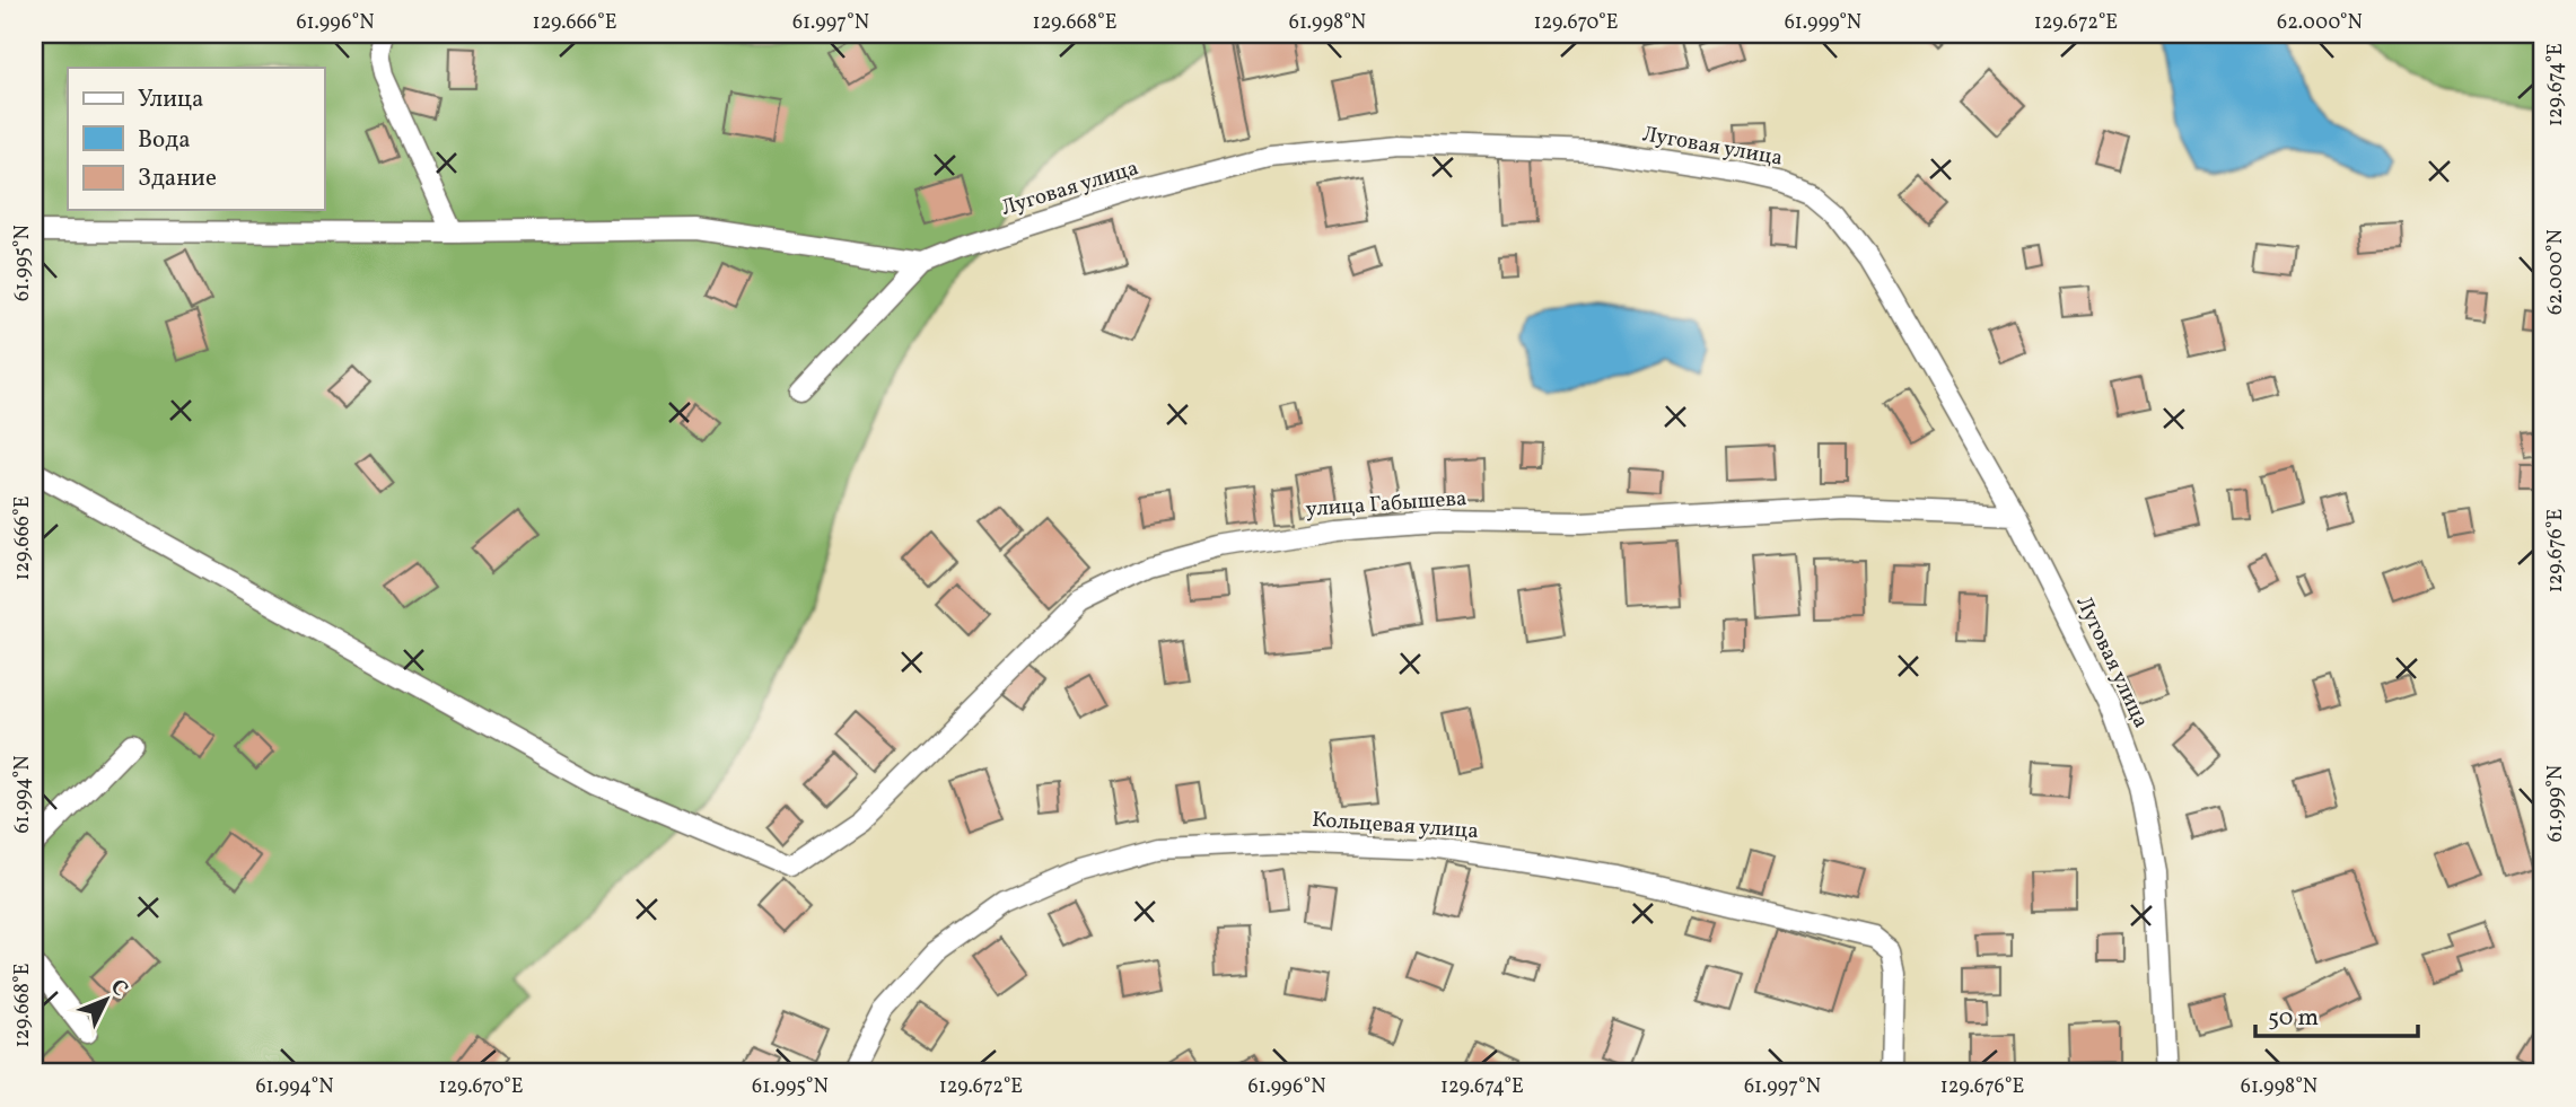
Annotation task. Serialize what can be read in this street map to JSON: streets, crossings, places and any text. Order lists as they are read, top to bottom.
{
  "streets": {
    "street": ["Луговая улица", "улица Габышева", "Кольцевая улица"]
  },
  "crossings": [
    ["Луговая улица", "улица Габышева"]
  ],
  "legend": ["Улица", "Вода", "Здание"],
  "scale_bar": "50 m",
  "north": "top right",
  "coordinates": [
    "61.996°N",
    "129.666°E",
    "61.997°N",
    "129.668°E",
    "61.998°N",
    "129.670°E",
    "61.999°N",
    "129.672°E",
    "62.000°N",
    "129.674°E",
    "61.995°N",
    "129.676°E",
    "61.994°N"
  ]
}
